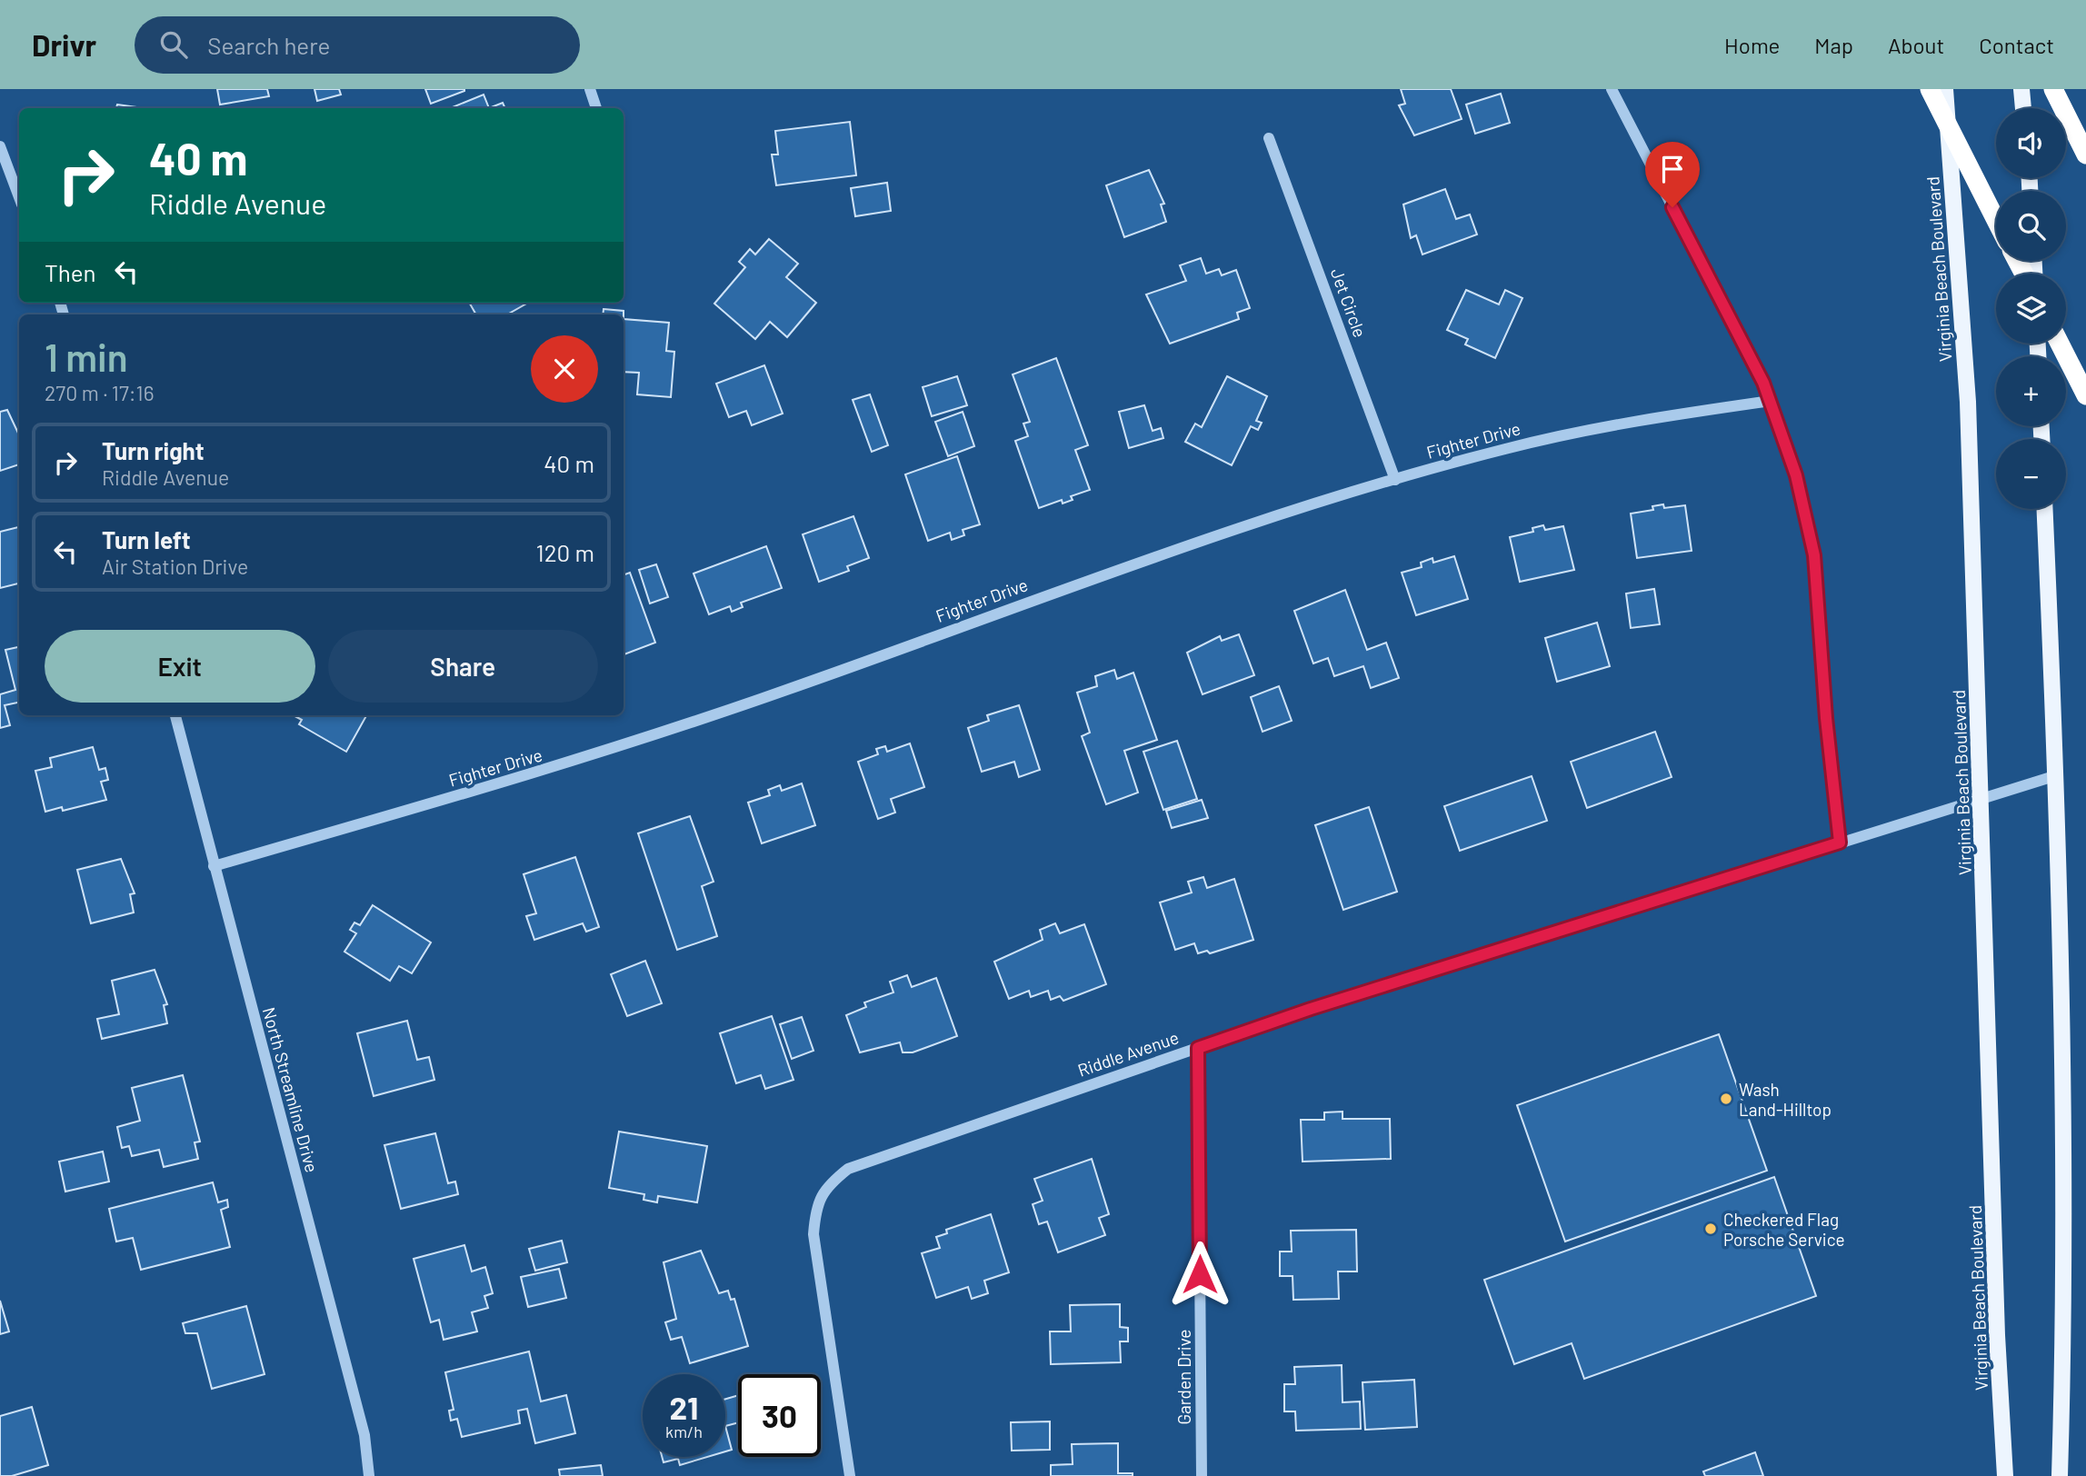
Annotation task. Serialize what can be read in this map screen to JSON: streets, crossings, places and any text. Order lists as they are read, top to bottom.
{
  "streets": {
    "main road": ["Virginia Beach Boulevard"],
    "street": [
      "Jet Circle",
      "Fighter Drive",
      "Riddle Avenue",
      "North Streamline Drive",
      "Garden Drive"
    ]
  },
  "crossings": [
    ["Virginia Beach Boulevard", "Riddle Avenue"],
    ["Jet Circle", "Fighter Drive"],
    ["Fighter Drive", "North Streamline Drive"],
    ["Riddle Avenue", "Garden Drive"]
  ],
  "places": ["Wash Land-Hilltop", "Checkered Flag Porsche Service"],
  "page": {
    "header": "Drivr",
    "search": "Search here",
    "nav": [
      "Home",
      "Map",
      "About",
      "Contact"
    ],
    "map_buttons": ["+", "−"],
    "turn": ["40 m", "Riddle Avenue"],
    "then": "Then",
    "heading": ["1 min", "270 m · 17:16"],
    "list": [
      {
        "name": "Turn right",
        "note": "Riddle Avenue",
        "value": "40 m"
      },
      {
        "name": "Turn left",
        "note": "Air Station Drive",
        "value": "120 m"
      }
    ],
    "buttons": ["Exit", "Share"],
    "speed": "21 km/h",
    "limit": "30"
  }
}
